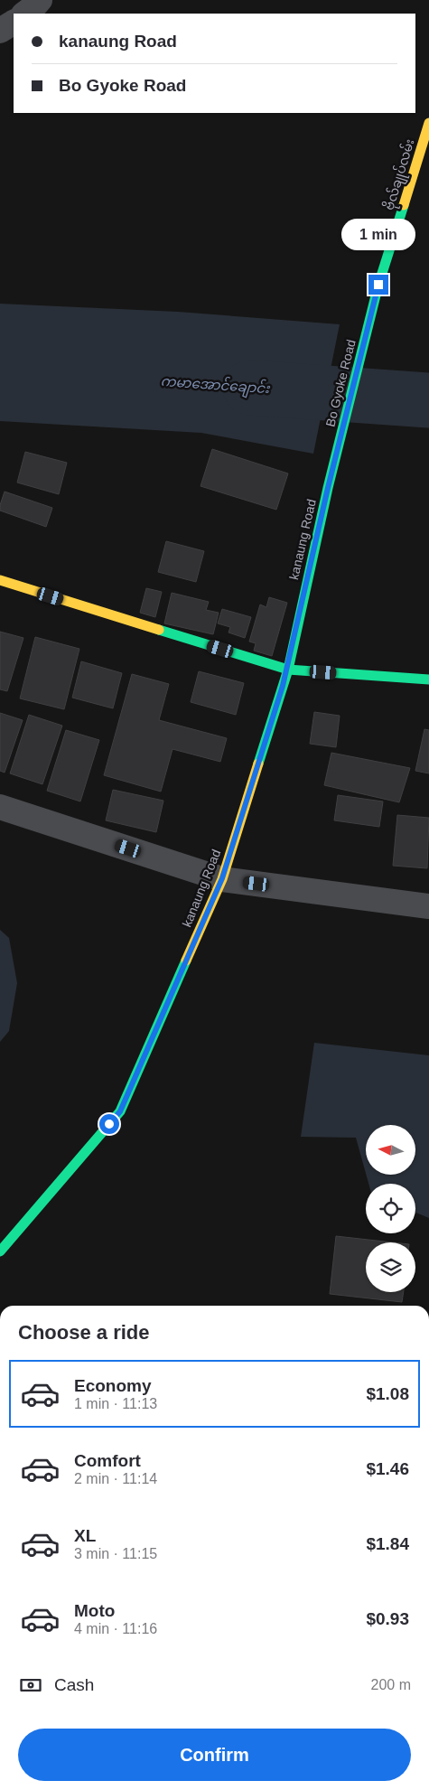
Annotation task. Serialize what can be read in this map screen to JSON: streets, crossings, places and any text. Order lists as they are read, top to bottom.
{
  "streets": {
    "street": ["ဗိုလ်ချုပ်လမ်း", "Bo Gyoke Road", "kanaung Road"]
  },
  "crossings": [
    ["ဗိုလ်ချုပ်လမ်း", "Bo Gyoke Road"],
    ["Bo Gyoke Road", "kanaung Road"]
  ],
  "water": ["ကမာအောင်ချောင်း"],
  "north": "left",
  "page": {
    "banner": ["kanaung Road", "Bo Gyoke Road"],
    "bubble": "1 min",
    "heading": "Choose a ride",
    "list": [
      {
        "name": "Economy",
        "note": "1 min · 11:13",
        "value": "$1.08"
      },
      {
        "name": "Comfort",
        "note": "2 min · 11:14",
        "value": "$1.46"
      },
      {
        "name": "XL",
        "note": "3 min · 11:15",
        "value": "$1.84"
      },
      {
        "name": "Moto",
        "note": "4 min · 11:16",
        "value": "$0.93"
      }
    ],
    "pay": ["Cash", "200 m"],
    "buttons": "Confirm"
  }
}
